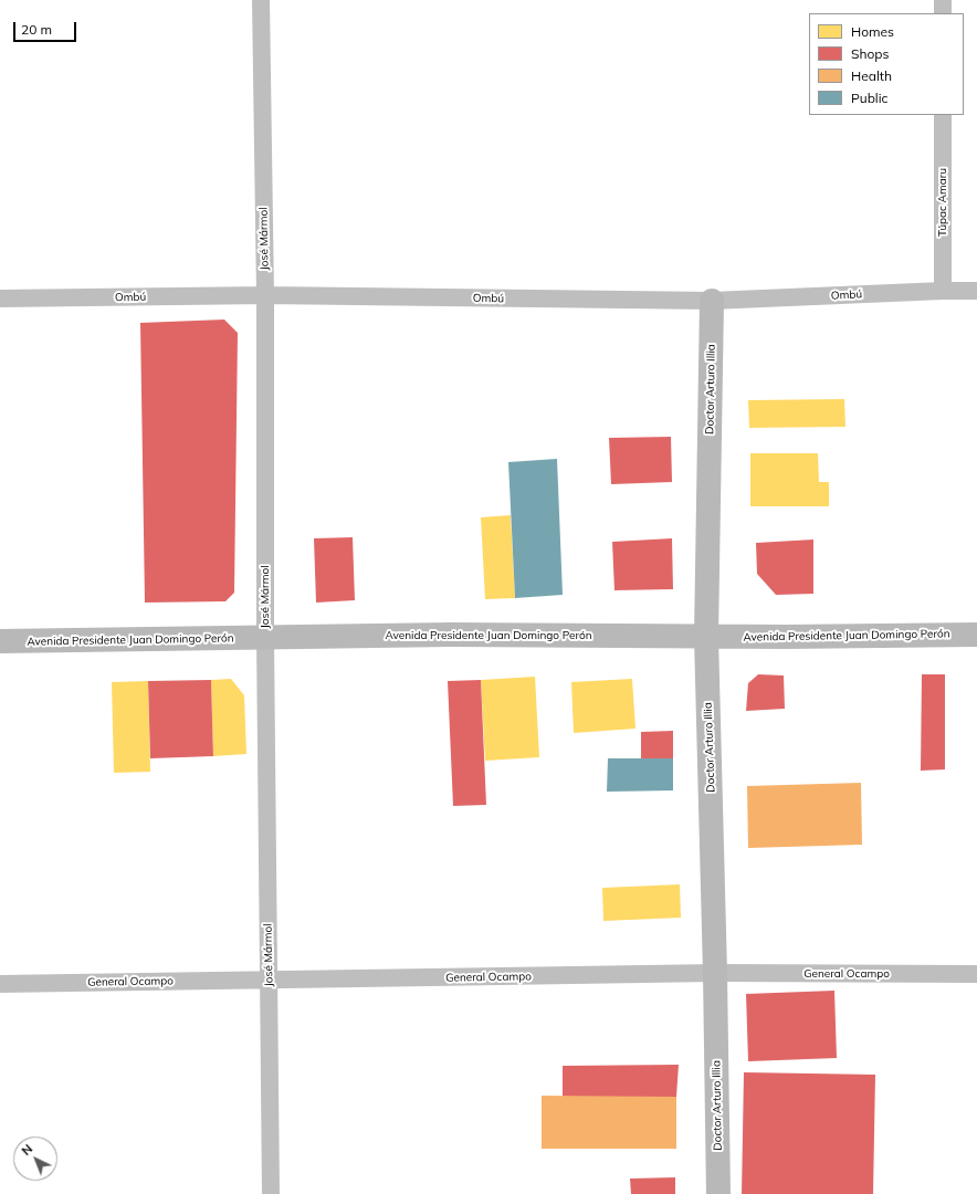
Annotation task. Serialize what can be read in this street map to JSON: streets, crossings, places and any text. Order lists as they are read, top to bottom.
{
  "streets": {
    "main road": ["Doctor Arturo Illia", "Avenida Presidente Juan Domingo Perón"],
    "street": [
      "Túpac Amaru",
      "José Mármol",
      "Ombú",
      "General Ocampo"
    ]
  },
  "crossings": [
    ["Túpac Amaru", "Ombú"],
    ["José Mármol", "Ombú"],
    ["José Mármol", "Avenida Presidente Juan Domingo Perón"],
    ["José Mármol", "General Ocampo"],
    ["Ombú", "Doctor Arturo Illia"],
    ["Doctor Arturo Illia", "Avenida Presidente Juan Domingo Perón"],
    ["Doctor Arturo Illia", "General Ocampo"]
  ],
  "legend": [
    "Homes",
    "Shops",
    "Health",
    "Public"
  ],
  "scale_bar": "20 m",
  "north": "top left"
}
